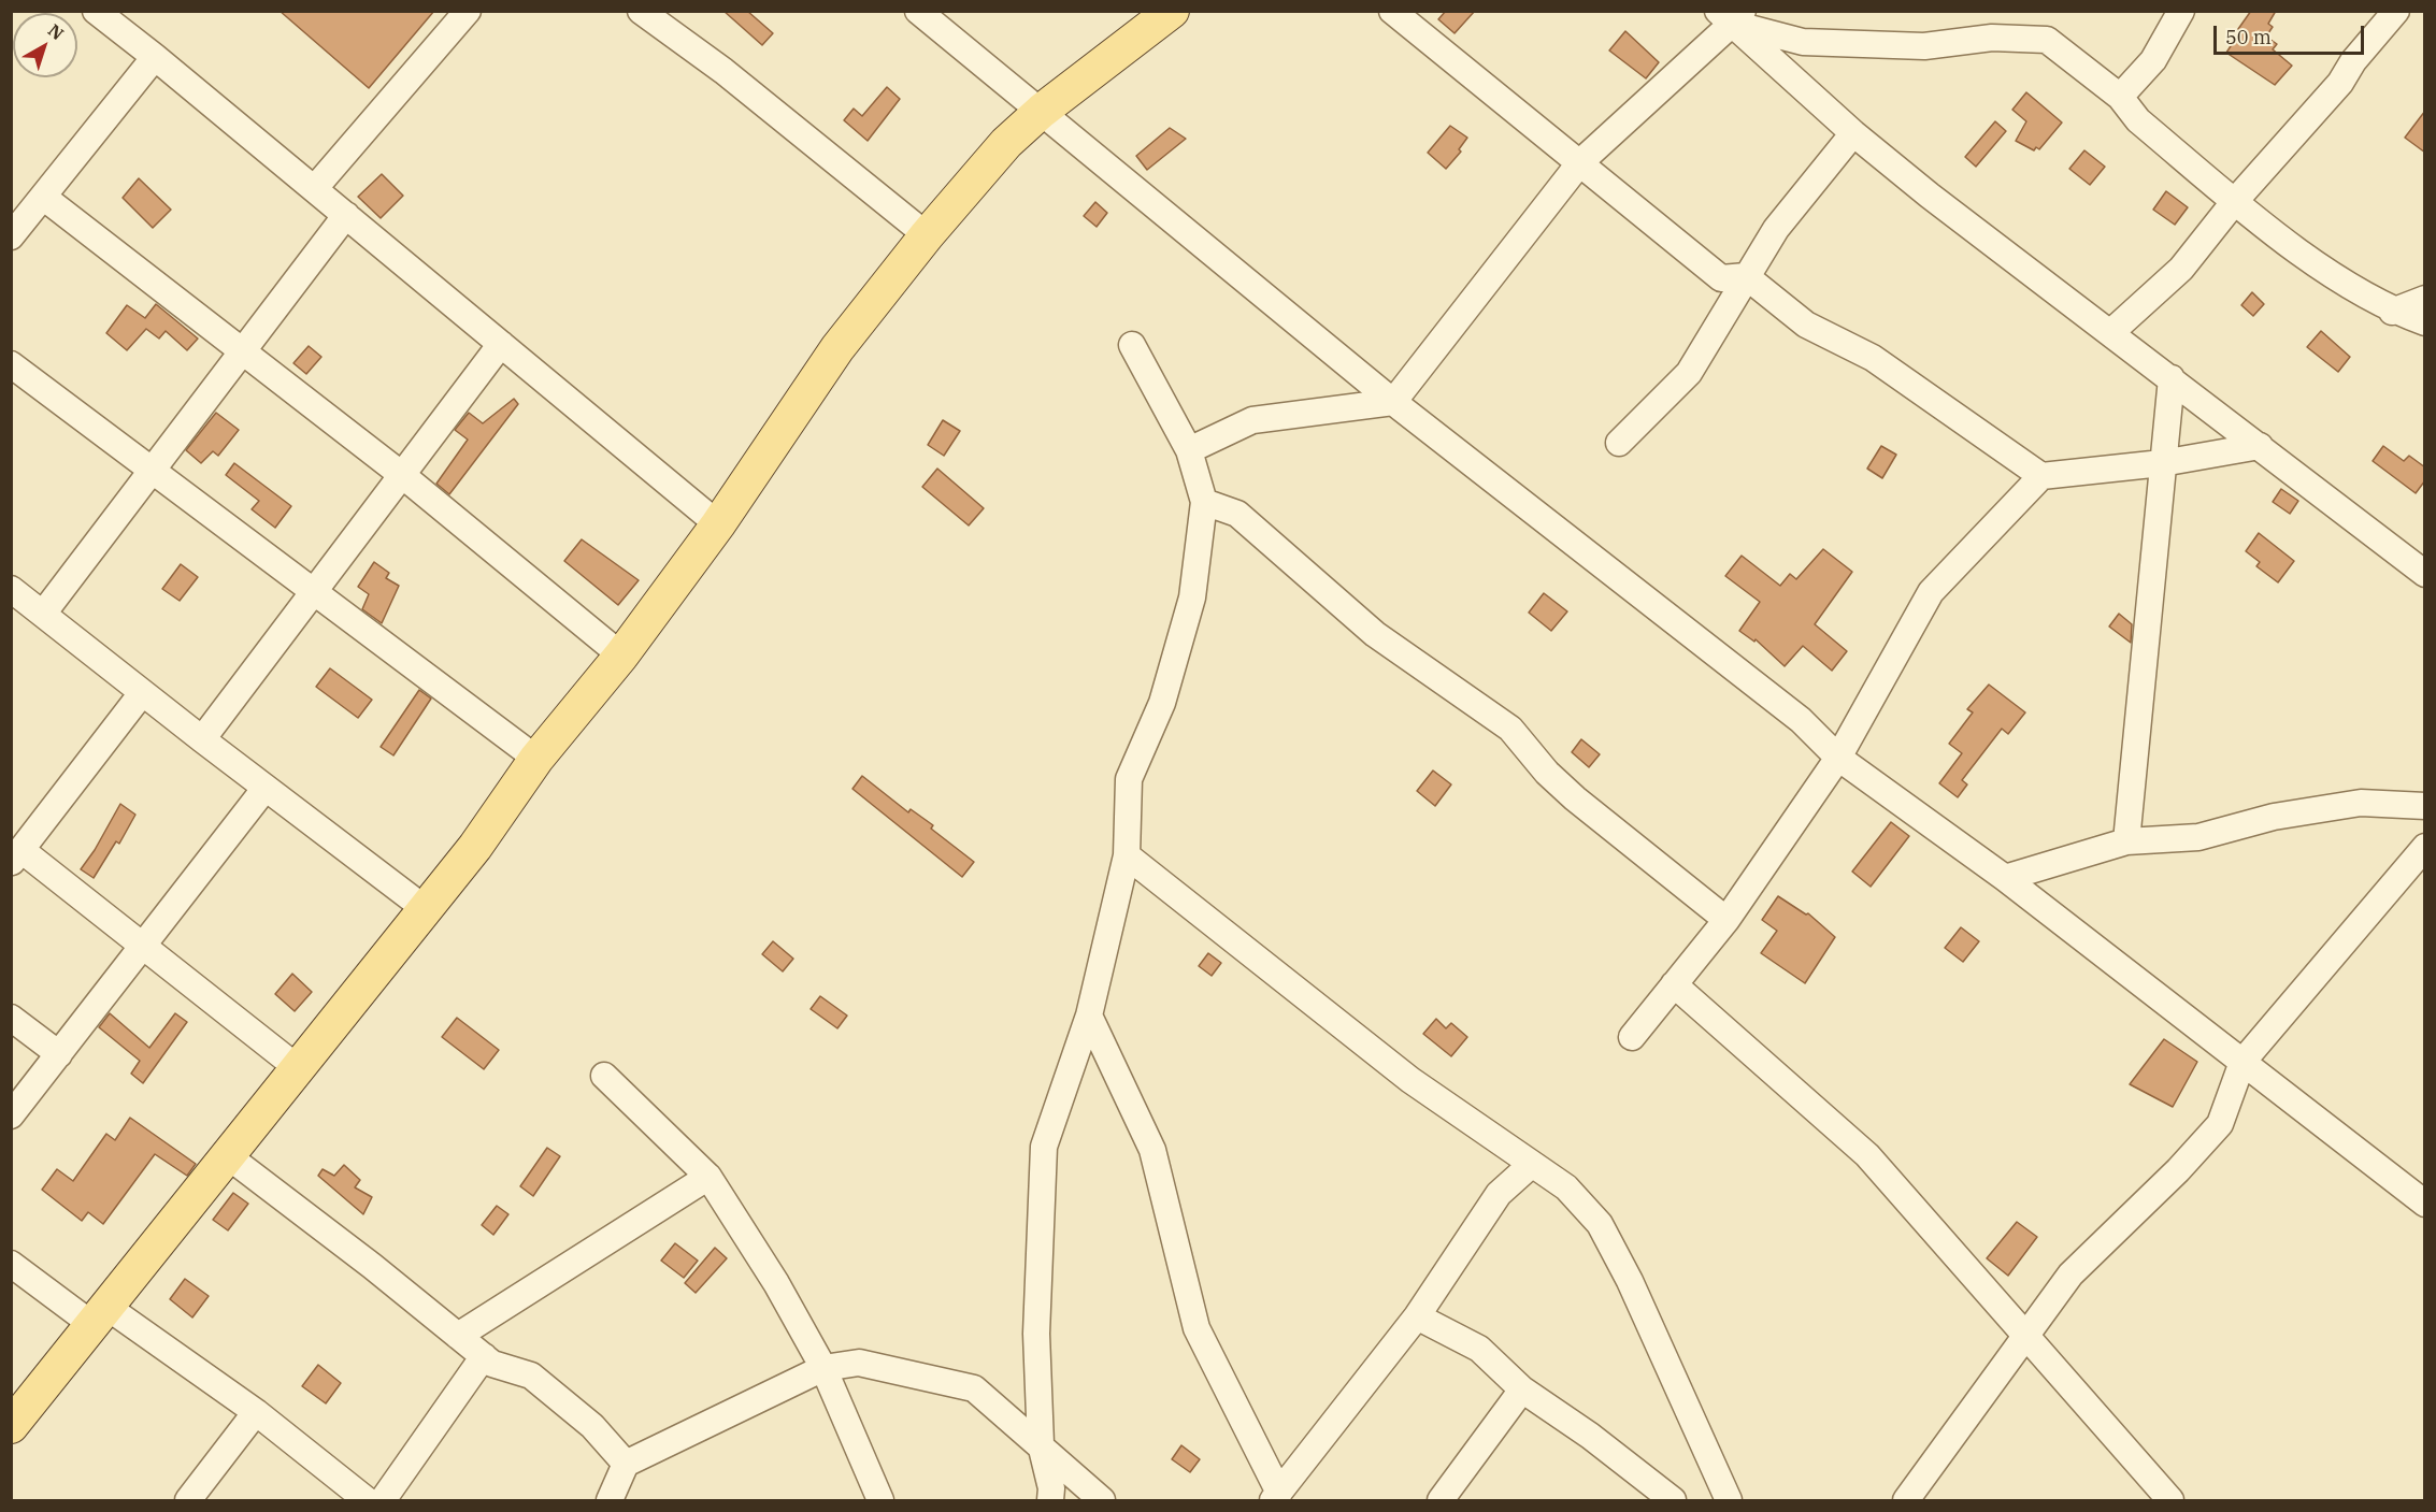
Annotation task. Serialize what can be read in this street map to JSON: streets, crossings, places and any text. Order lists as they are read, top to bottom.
{
  "scale_bar": "50 m",
  "north": "top right"
}
